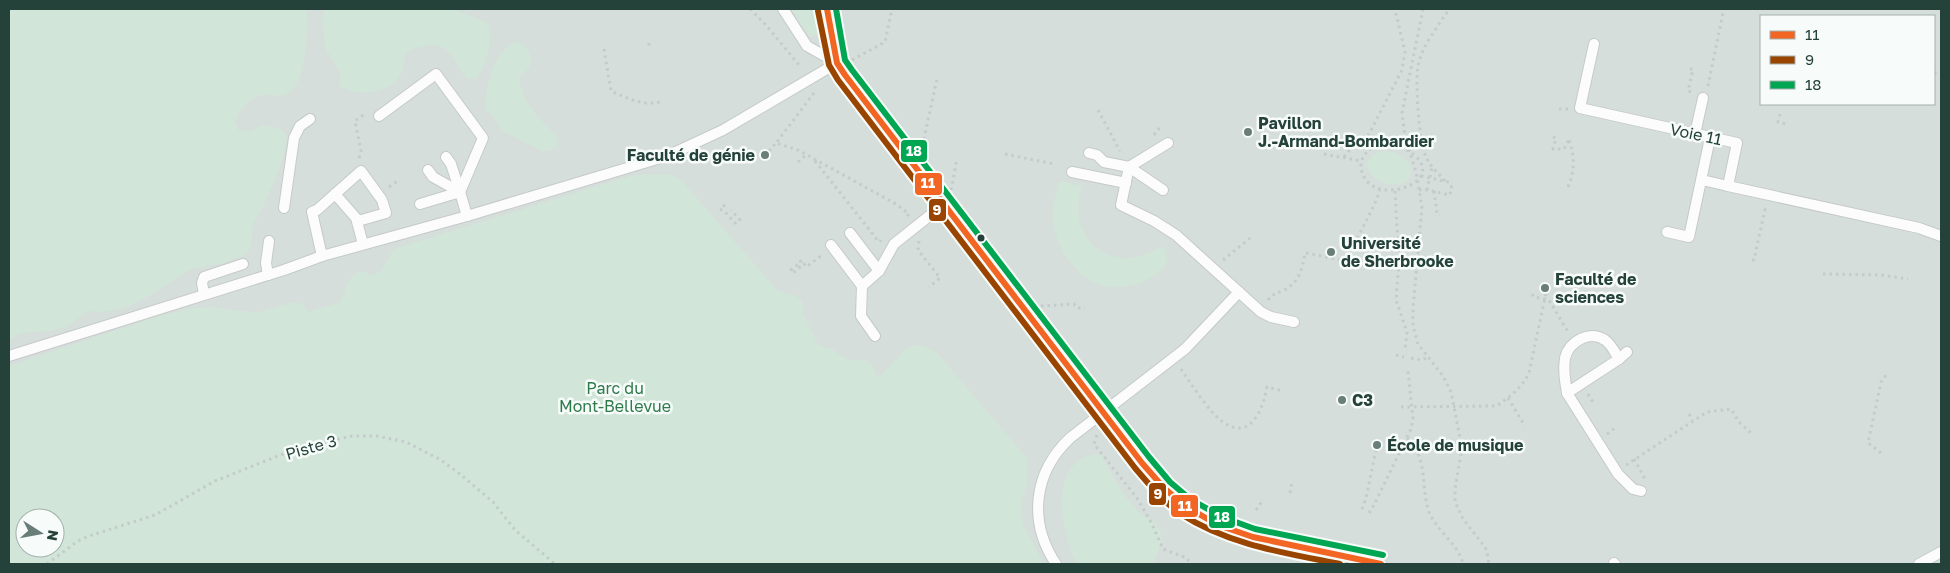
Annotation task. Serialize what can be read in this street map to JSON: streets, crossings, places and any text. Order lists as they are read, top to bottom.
{
  "streets": {
    "lane": ["Voie 11"],
    "path": ["Piste 3"]
  },
  "parks": ["Parc du Mont-Bellevue"],
  "places": [
    "Pavillon J.-Armand-Bombardier",
    "Faculté de génie",
    "Université de Sherbrooke",
    "Faculté de sciences",
    "C3",
    "École de musique"
  ],
  "lines": ["transit line 11", "transit line 18", "transit line 9"],
  "legend": ["11", "9", "18"],
  "north": "right"
}
